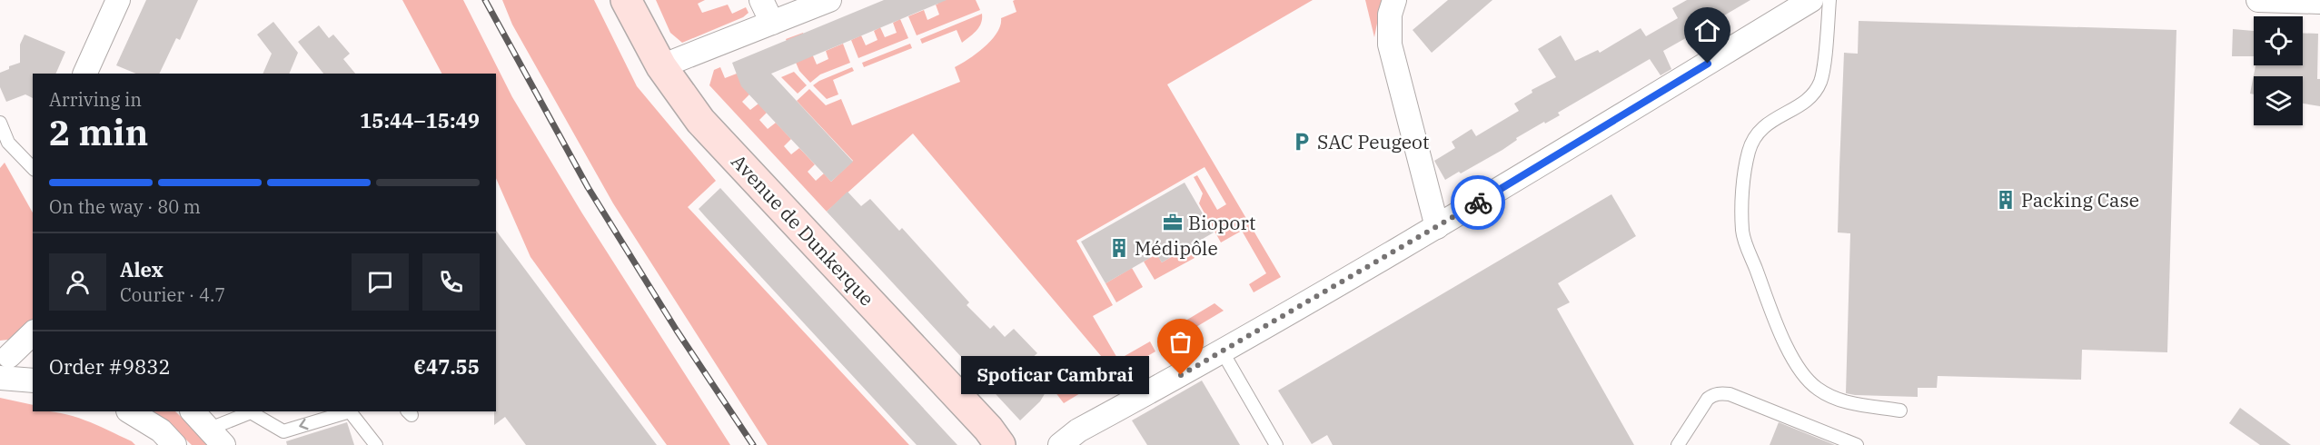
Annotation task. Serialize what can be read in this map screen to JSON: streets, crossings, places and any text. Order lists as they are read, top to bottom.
{
  "streets": {
    "main road": ["Avenue de Dunkerque"]
  },
  "places": {
    "parking": ["SAC Peugeot"],
    "building": ["Packing Case", "Médipôle"],
    "office": ["Bioport"],
    "other": ["Spoticar Cambrai"]
  },
  "page": {
    "heading": ["2 min", "Arriving in", "15:44–15:49"],
    "panel": [
      "Alex",
      "Courier · 4.7",
      "Order #9832",
      "€47.55"
    ],
    "bar": "On the way · 80 m",
    "bubble": "Spoticar Cambrai"
  }
}
